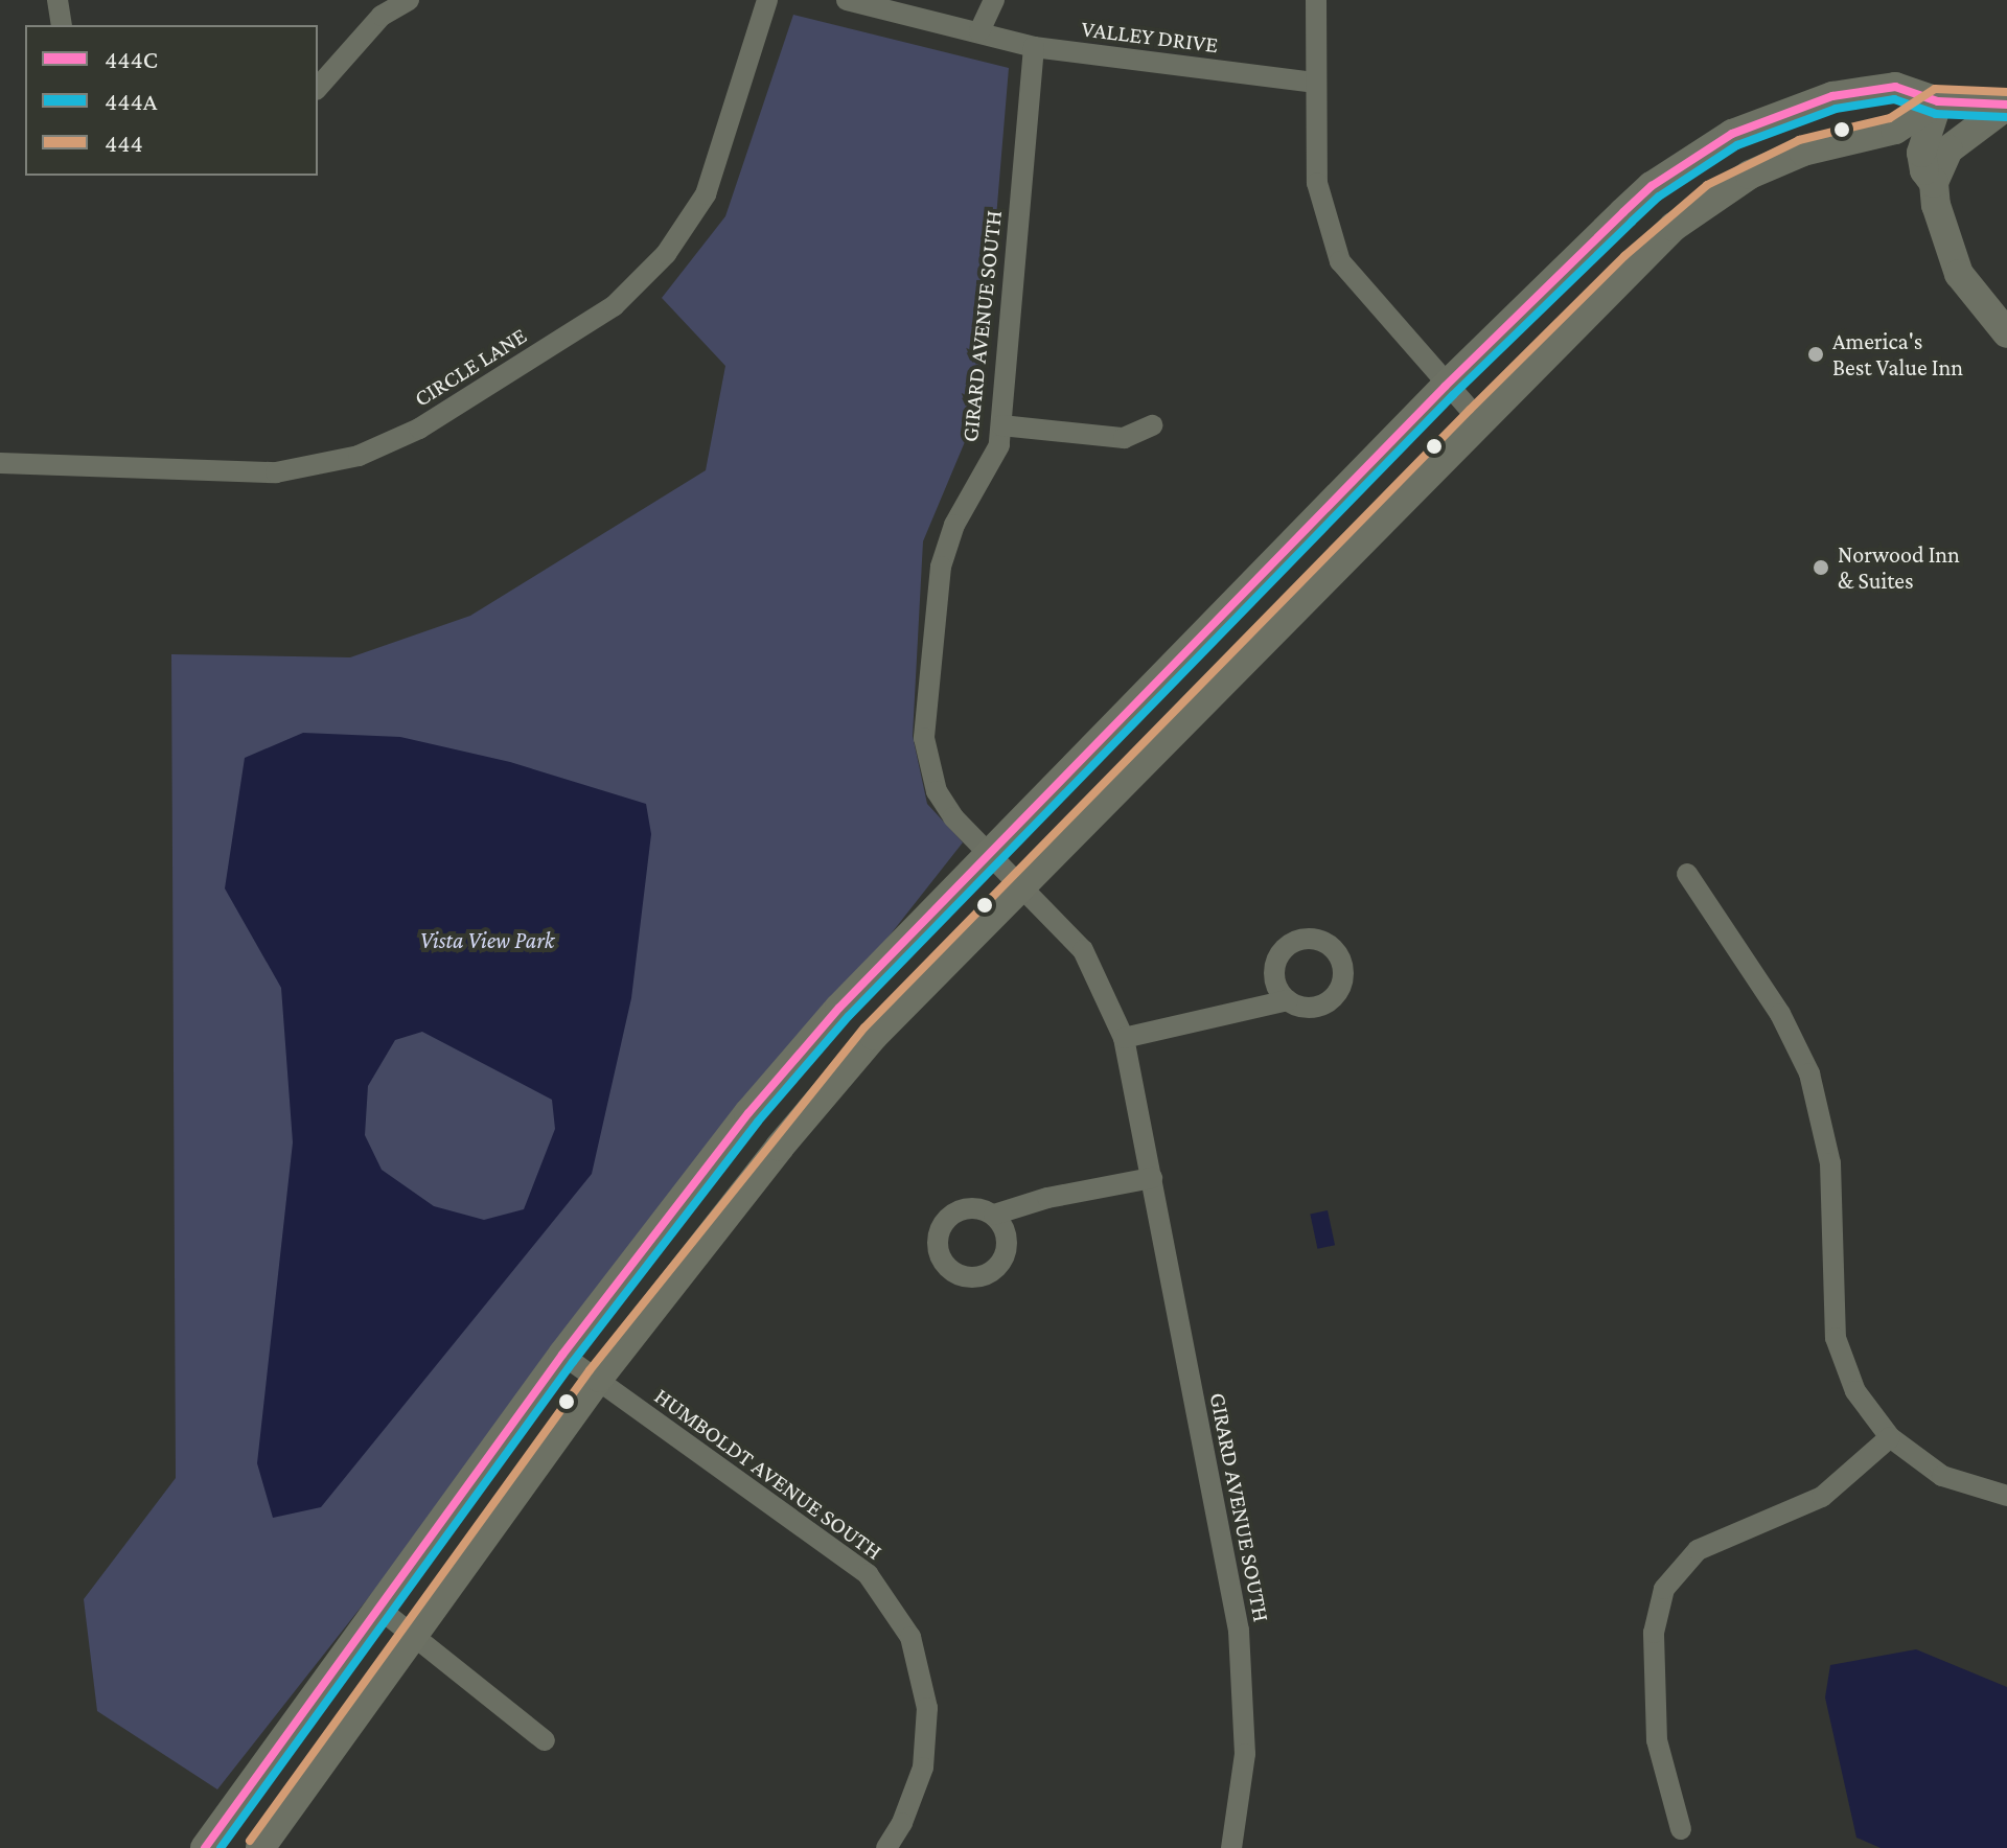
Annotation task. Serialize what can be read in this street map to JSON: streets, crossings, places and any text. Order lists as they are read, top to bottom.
{
  "streets": {
    "street": [
      "VALLEY DRIVE",
      "GIRARD AVENUE SOUTH",
      "CIRCLE LANE",
      "HUMBOLDT AVENUE SOUTH"
    ]
  },
  "crossings": [
    ["VALLEY DRIVE", "GIRARD AVENUE SOUTH"]
  ],
  "parks": ["Vista View Park"],
  "places": ["America's Best Value Inn", "Norwood Inn & Suites"],
  "lines": ["transit line 444C", "transit line 444", "transit line 444A"],
  "legend": ["444C", "444A", "444"]
}
